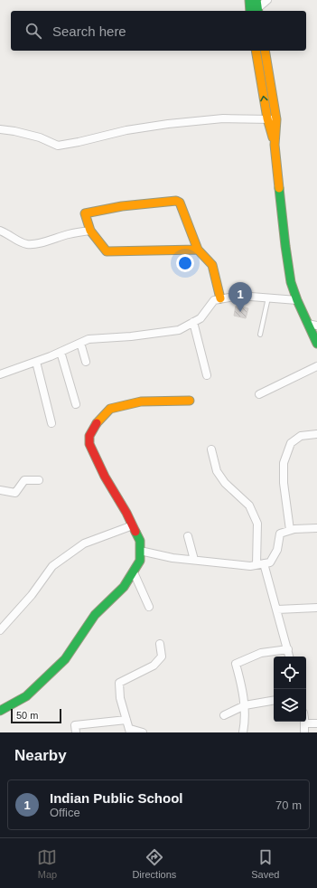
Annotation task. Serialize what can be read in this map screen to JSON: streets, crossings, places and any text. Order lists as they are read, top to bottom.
{
  "scale_bar": "50 m",
  "page": {
    "search": "Search here",
    "pins": "1",
    "scale": "50 m",
    "heading": "Nearby",
    "list": [
      {
        "mark": "1",
        "name": "Indian Public School",
        "note": "Office",
        "value": "70 m"
      }
    ],
    "nav": ["Map", "Directions", "Saved"]
  }
}
